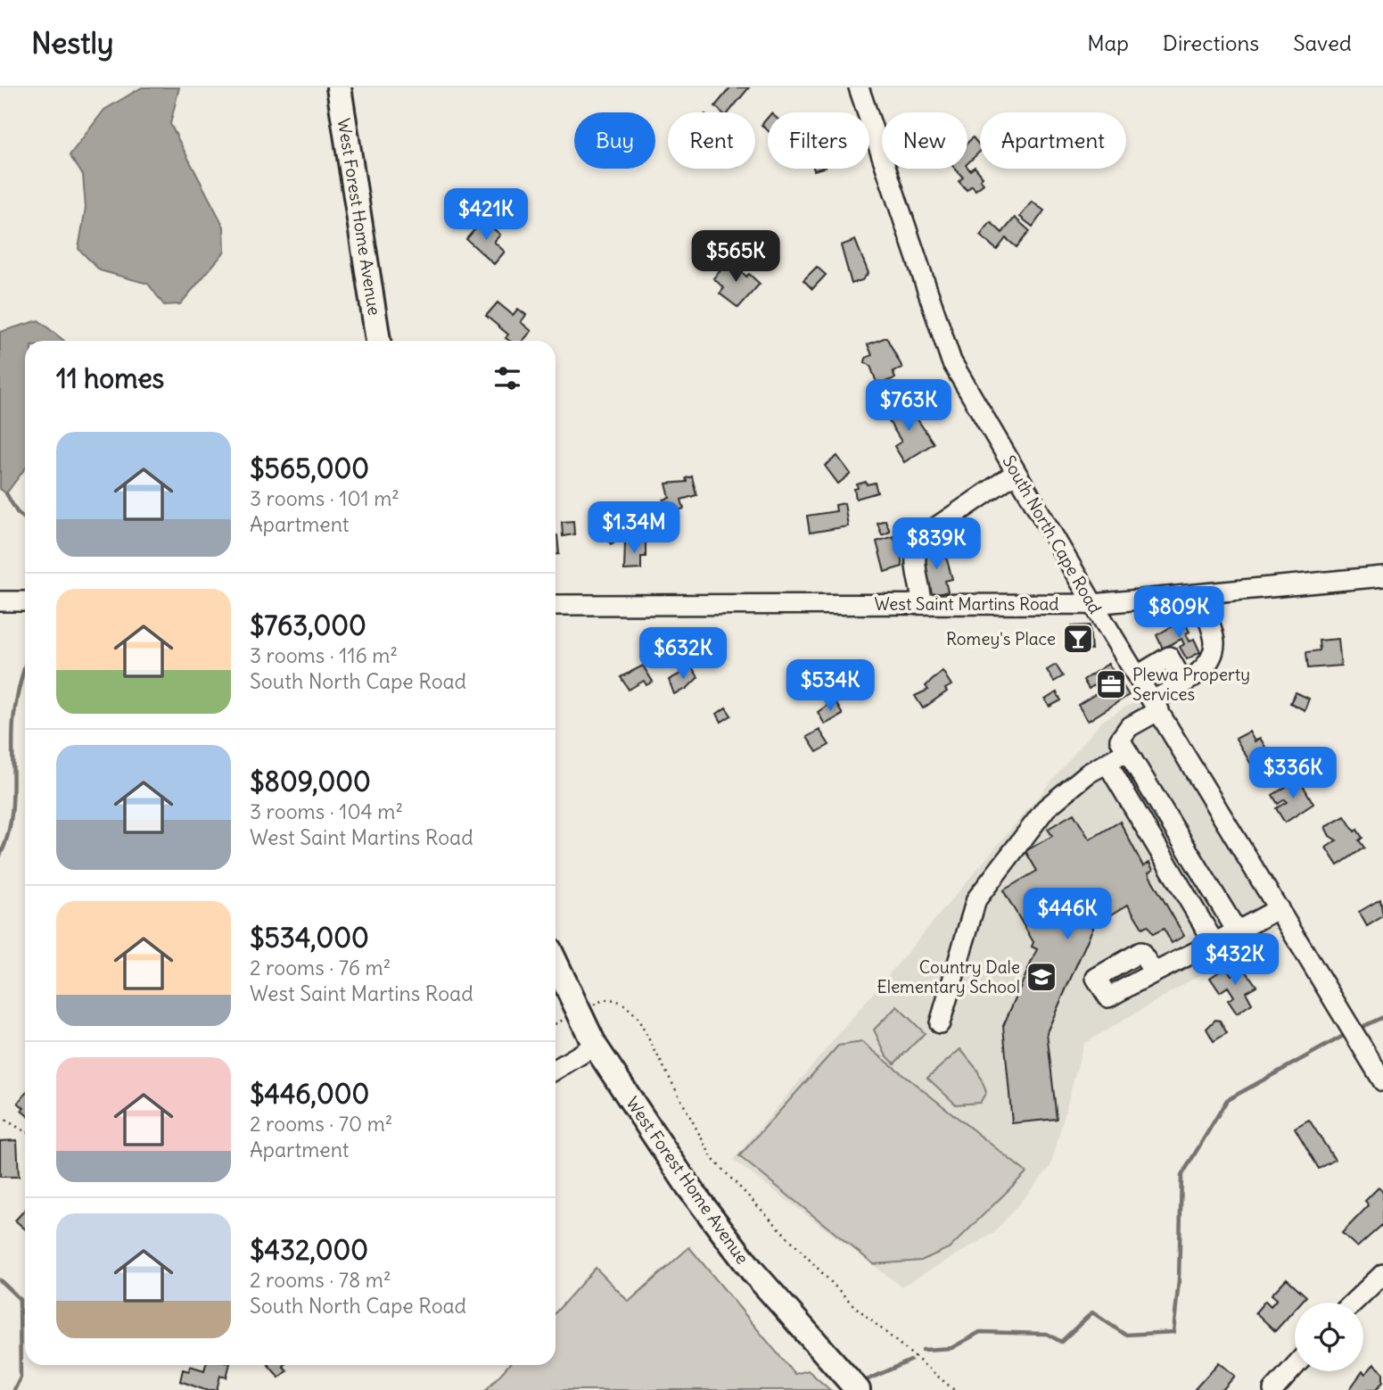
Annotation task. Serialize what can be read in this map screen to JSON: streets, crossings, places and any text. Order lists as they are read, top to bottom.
{
  "streets": {
    "main road": ["West Forest Home Avenue"],
    "street": ["South North Cape Road", "West Saint Martins Road"]
  },
  "crossings": [
    ["South North Cape Road", "West Saint Martins Road"]
  ],
  "places": {
    "bar": ["Romey's Place"],
    "office": ["Plewa Property Services"],
    "school or university": ["Country Dale Elementary School"]
  },
  "page": {
    "header": "Nestly",
    "nav": ["Map", "Directions", "Saved"],
    "chip": [
      "Buy",
      "Rent",
      "Filters",
      "New",
      "Apartment"
    ],
    "price": [
      "$421K",
      "$565K",
      "$763K",
      "$1.34M",
      "$839K",
      "$809K",
      "$632K",
      "$534K",
      "$336K",
      "$446K",
      "$432K"
    ],
    "heading": "11 homes",
    "list": [
      {
        "name": "$565,000",
        "note": "3 rooms · 101 m² · Apartment"
      },
      {
        "name": "$763,000",
        "note": "3 rooms · 116 m² · South North Cape Road"
      },
      {
        "name": "$809,000",
        "note": "3 rooms · 104 m² · West Saint Martins Road"
      },
      {
        "name": "$534,000",
        "note": "2 rooms · 76 m² · West Saint Martins Road"
      },
      {
        "name": "$446,000",
        "note": "2 rooms · 70 m² · Apartment"
      },
      {
        "name": "$432,000",
        "note": "2 rooms · 78 m² · South North Cape Road"
      }
    ]
  }
}
